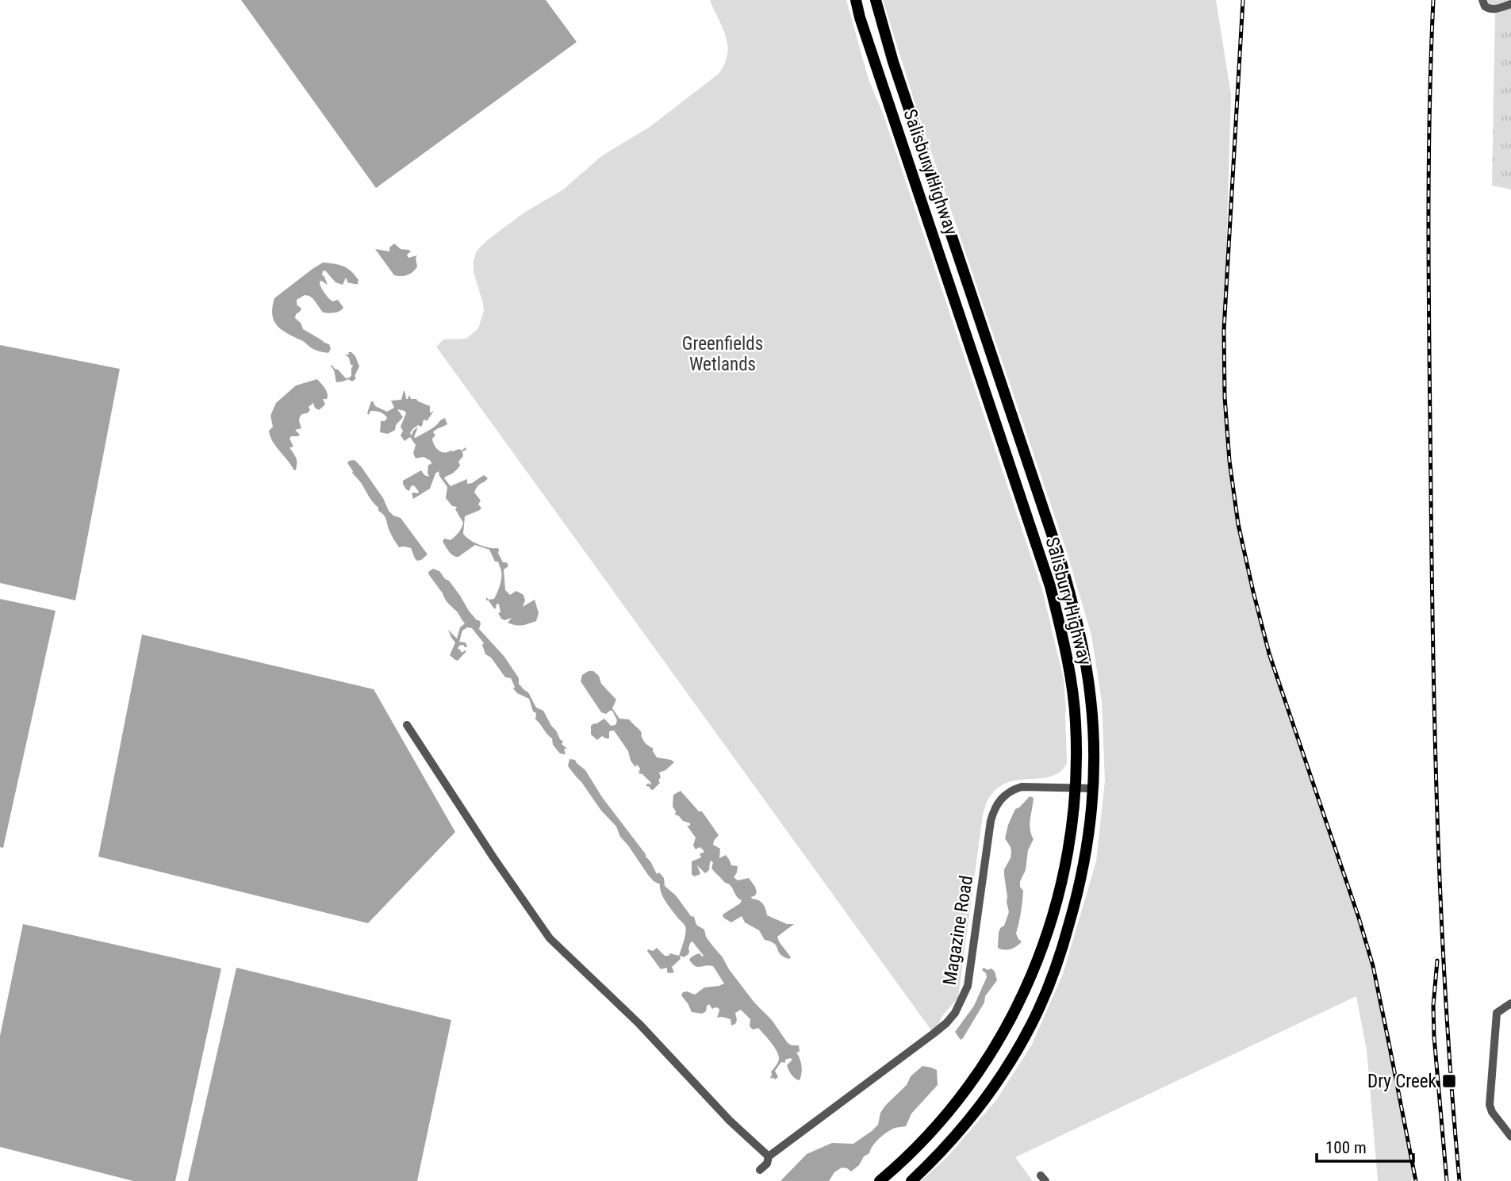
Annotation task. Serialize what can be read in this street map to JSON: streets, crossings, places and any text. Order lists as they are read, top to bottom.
{
  "streets": {
    "highway": ["Salisbury Highway"],
    "street": ["Magazine Road"]
  },
  "crossings": [
    ["Salisbury Highway", "Magazine Road"]
  ],
  "parks": ["Greenfields Wetlands"],
  "places": {
    "transit": ["Dry Creek"]
  },
  "scale_bar": "100 m"
}
